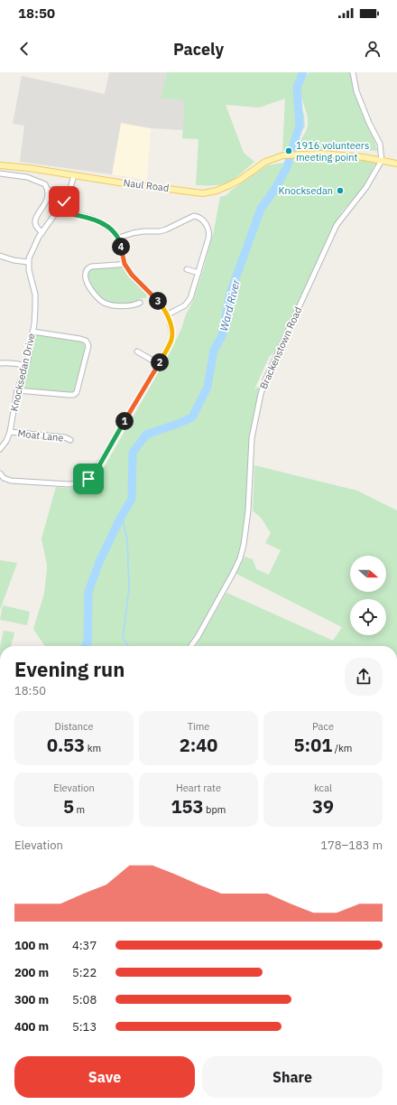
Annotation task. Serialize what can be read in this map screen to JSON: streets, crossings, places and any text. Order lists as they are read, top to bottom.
{
  "streets": {
    "main road": ["Naul Road"],
    "street": ["Brackenstown Road", "Knocksedan Drive", "Moat Lane"]
  },
  "crossings": [
    ["Naul Road", "Brackenstown Road"],
    ["Naul Road", "Knocksedan Drive"],
    ["Knocksedan Drive", "Moat Lane"]
  ],
  "water": ["Ward River"],
  "places": ["1916 volunteers meeting point", "Knocksedan"],
  "north": "right",
  "page": {
    "status": "18:50",
    "header": "Pacely",
    "pins": [
      "4",
      "3",
      "2",
      "1"
    ],
    "heading": ["Evening run", "18:50"],
    "stats": [
      ["Distance", "0.53 km"],
      ["Time", "2:40"],
      ["Pace", "5:01 /km"],
      ["Elevation", "5 m"],
      ["Heart rate", "153 bpm"],
      ["kcal", "39"]
    ],
    "chart": ["Elevation", "178–183 m"],
    "list": [
      {
        "name": "100 m",
        "note": "4:37"
      },
      {
        "name": "200 m",
        "note": "5:22"
      },
      {
        "name": "300 m",
        "note": "5:08"
      },
      {
        "name": "400 m",
        "note": "5:13"
      }
    ],
    "buttons": ["Save", "Share"]
  }
}
